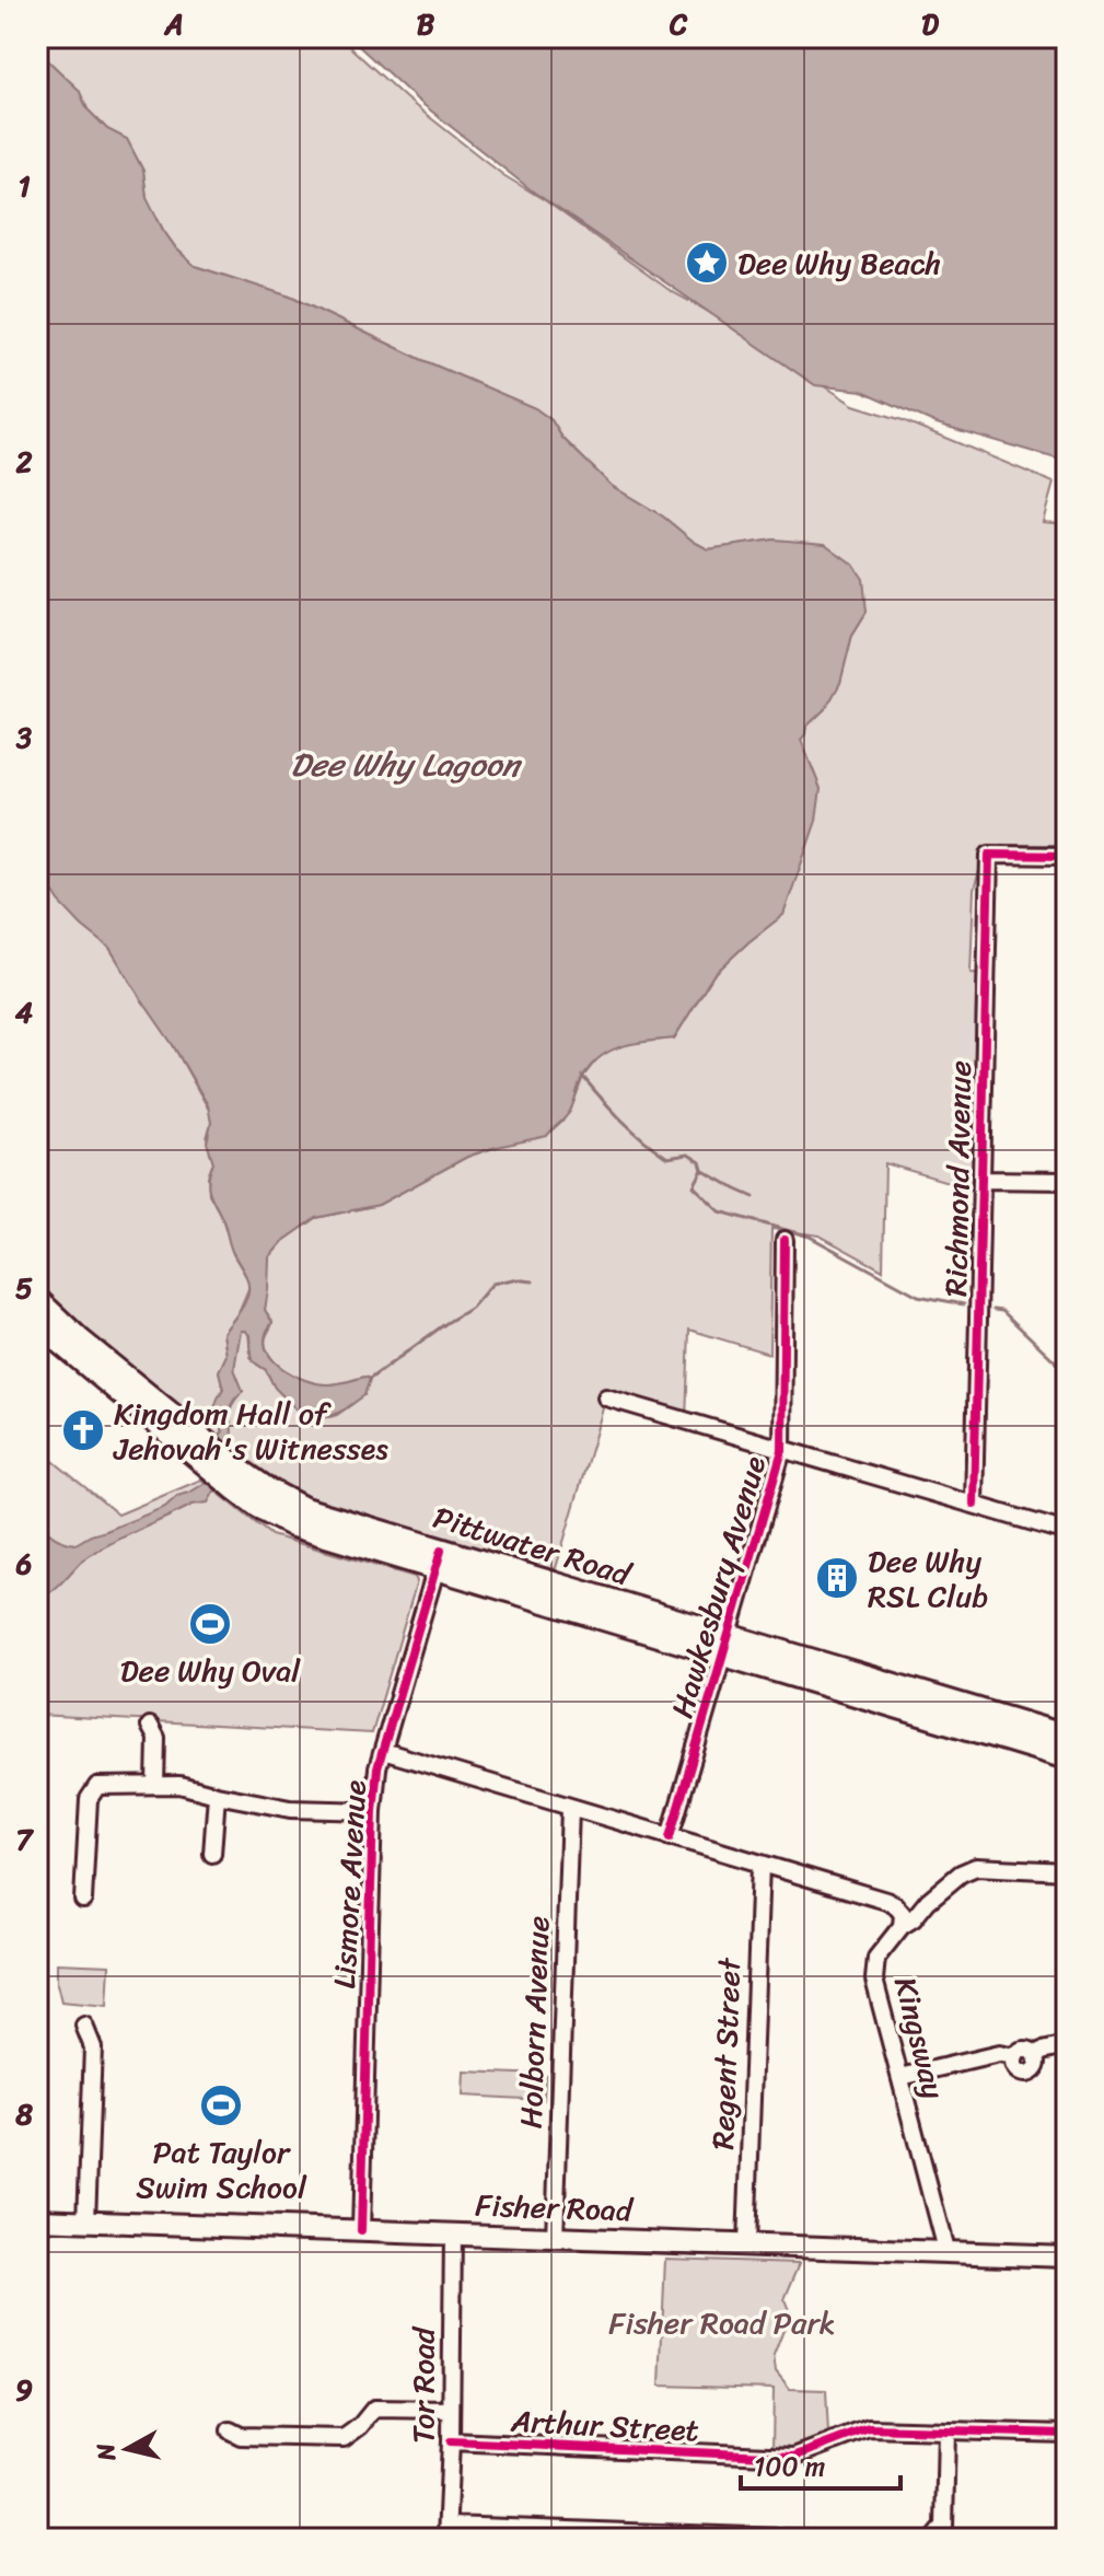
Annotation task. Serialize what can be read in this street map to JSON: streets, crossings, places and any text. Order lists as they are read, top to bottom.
{
  "streets": {
    "highway": ["Pittwater Road"],
    "main road": ["Fisher Road"],
    "street": [
      "Richmond Avenue",
      "Hawkesbury Avenue",
      "Lismore Avenue",
      "Holborn Avenue",
      "Kingsway",
      "Regent Street",
      "Tor Road",
      "Arthur Street"
    ]
  },
  "crossings": [
    ["Pittwater Road", "Hawkesbury Avenue"],
    ["Pittwater Road", "Lismore Avenue"],
    ["Lismore Avenue", "Fisher Road"],
    ["Holborn Avenue", "Fisher Road"],
    ["Kingsway", "Fisher Road"],
    ["Regent Street", "Fisher Road"],
    ["Fisher Road", "Tor Road"],
    ["Tor Road", "Arthur Street"]
  ],
  "water": ["Dee Why Lagoon"],
  "parks": ["Fisher Road Park"],
  "places": {
    "place": ["Dee Why Beach"],
    "church": ["Kingdom Hall of Jehovah's Witnesses"],
    "building": ["Dee Why RSL Club"],
    "sports": ["Dee Why Oval", "Pat Taylor Swim School"]
  },
  "scale_bar": "100 m",
  "north": "left",
  "grid": {
    "columns": [
      "A",
      "B",
      "C",
      "D"
    ],
    "rows": [
      "1",
      "2",
      "3",
      "4",
      "5",
      "6",
      "7",
      "8",
      "9"
    ]
  }
}
